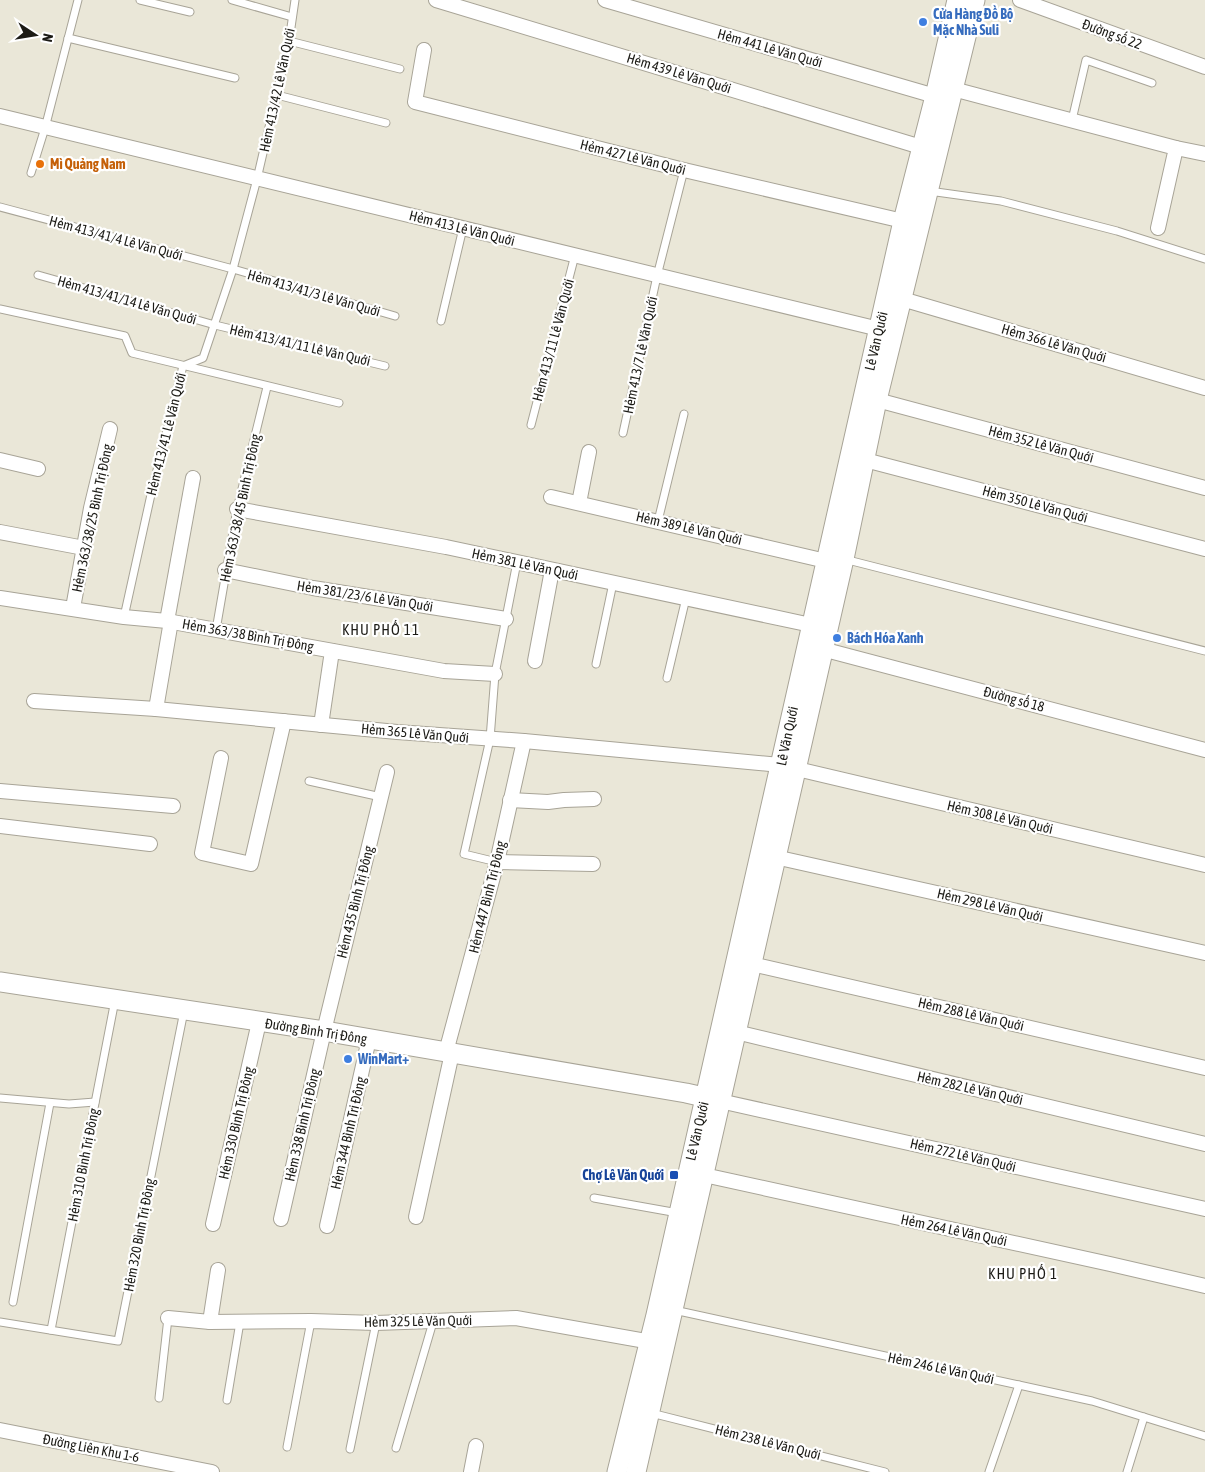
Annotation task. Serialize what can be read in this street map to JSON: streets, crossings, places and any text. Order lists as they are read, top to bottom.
{
  "streets": {
    "main road": ["Lê Văn Quới", "Đường Bình Trị Đông"],
    "street": [
      "Đường số 22",
      "Hẻm 441 Lê Văn Quới",
      "Hẻm 439 Lê Văn Quới",
      "Hẻm 427 Lê Văn Quới",
      "Hẻm 413 Lê Văn Quới",
      "Hẻm 366 Lê Văn Quới",
      "Hẻm 352 Lê Văn Quới",
      "Hẻm 350 Lê Văn Quới",
      "Hẻm 363/38/25 Bình Trị Đông",
      "Hẻm 389 Lê Văn Quới",
      "Hẻm 381 Lê Văn Quới",
      "Hẻm 381/23/6 Lê Văn Quới",
      "Hẻm 363/38 Bình Trị Đông",
      "Đường số 18",
      "Hẻm 365 Lê Văn Quới",
      "Hẻm 308 Lê Văn Quới",
      "Hẻm 447 Bình Trị Đông",
      "Hẻm 435 Bình Trị Đông",
      "Hẻm 298 Lê Văn Quới",
      "Hẻm 288 Lê Văn Quới",
      "Hẻm 282 Lê Văn Quới",
      "Hẻm 330 Bình Trị Đông",
      "Hẻm 338 Bình Trị Đông",
      "Hẻm 344 Bình Trị Đông",
      "Hẻm 272 Lê Văn Quới",
      "Hẻm 264 Lê Văn Quới",
      "Hẻm 325 Lê Văn Quới",
      "Đường Liên Khu 1-6"
    ],
    "lane": [
      "Hẻm 413/42 Lê Văn Quới",
      "Hẻm 413/41/4 Lê Văn Quới",
      "Hẻm 413/41/3 Lê Văn Quới",
      "Hẻm 413/41/14 Lê Văn Quới",
      "Hẻm 413/11 Lê Văn Quới",
      "Hẻm 413/41/11 Lê Văn Quới",
      "Hẻm 413/7 Lê Văn Quới",
      "Hẻm 413/41 Lê Văn Quới",
      "Hẻm 363/38/45 Bình Trị Đông",
      "Hẻm 310 Bình Trị Đông",
      "Hẻm 320 Bình Trị Đông",
      "Hẻm 246 Lê Văn Quới",
      "Hẻm 238 Lê Văn Quới"
    ]
  },
  "crossings": [
    ["Hẻm 441 Lê Văn Quới", "Lê Văn Quới"],
    ["Hẻm 439 Lê Văn Quới", "Lê Văn Quới"],
    ["Hẻm 413/42 Lê Văn Quới", "Hẻm 413 Lê Văn Quới"],
    ["Hẻm 413/42 Lê Văn Quới", "Hẻm 413/41 Lê Văn Quới"],
    ["Hẻm 427 Lê Văn Quới", "Lê Văn Quới"],
    ["Hẻm 427 Lê Văn Quới", "Hẻm 413/7 Lê Văn Quới"],
    ["Hẻm 413 Lê Văn Quới", "Hẻm 413/11 Lê Văn Quới"],
    ["Hẻm 413 Lê Văn Quới", "Lê Văn Quới"],
    ["Hẻm 413 Lê Văn Quới", "Hẻm 413/7 Lê Văn Quới"],
    ["Hẻm 413 Lê Văn Quới", "Hẻm 413/41 Lê Văn Quới"],
    ["Hẻm 413/41/4 Lê Văn Quới", "Hẻm 413/41/3 Lê Văn Quới"],
    ["Hẻm 413/41/4 Lê Văn Quới", "Hẻm 413/41 Lê Văn Quới"],
    ["Hẻm 413/41/3 Lê Văn Quới", "Hẻm 413/41 Lê Văn Quới"],
    ["Hẻm 413/41/14 Lê Văn Quới", "Hẻm 413/41/11 Lê Văn Quới"],
    ["Hẻm 413/41/14 Lê Văn Quới", "Hẻm 413/41 Lê Văn Quới"],
    ["Lê Văn Quới", "Hẻm 366 Lê Văn Quới"],
    ["Lê Văn Quới", "Hẻm 352 Lê Văn Quới"],
    ["Lê Văn Quới", "Hẻm 350 Lê Văn Quới"],
    ["Lê Văn Quới", "Hẻm 389 Lê Văn Quới"],
    ["Lê Văn Quới", "Hẻm 381 Lê Văn Quới"],
    ["Lê Văn Quới", "Đường số 18"],
    ["Lê Văn Quới", "Hẻm 365 Lê Văn Quới"],
    ["Lê Văn Quới", "Hẻm 308 Lê Văn Quới"],
    ["Lê Văn Quới", "Hẻm 298 Lê Văn Quới"],
    ["Lê Văn Quới", "Hẻm 288 Lê Văn Quới"],
    ["Lê Văn Quới", "Đường Bình Trị Đông"],
    ["Lê Văn Quới", "Hẻm 282 Lê Văn Quới"],
    ["Lê Văn Quới", "Hẻm 272 Lê Văn Quới"],
    ["Lê Văn Quới", "Hẻm 264 Lê Văn Quới"],
    ["Lê Văn Quới", "Hẻm 325 Lê Văn Quới"],
    ["Lê Văn Quới", "Hẻm 246 Lê Văn Quới"],
    ["Lê Văn Quới", "Hẻm 238 Lê Văn Quới"],
    ["Hẻm 413/41/11 Lê Văn Quới", "Hẻm 413/41 Lê Văn Quới"],
    ["Hẻm 413/41 Lê Văn Quới", "Hẻm 363/38 Bình Trị Đông"],
    ["Hẻm 363/38/45 Bình Trị Đông", "Hẻm 381 Lê Văn Quới"],
    ["Hẻm 363/38/45 Bình Trị Đông", "Hẻm 381/23/6 Lê Văn Quới"],
    ["Hẻm 363/38/45 Bình Trị Đông", "Hẻm 363/38 Bình Trị Đông"],
    ["Hẻm 363/38/25 Bình Trị Đông", "Hẻm 363/38 Bình Trị Đông"],
    ["Hẻm 365 Lê Văn Quới", "Hẻm 308 Lê Văn Quới"],
    ["Hẻm 365 Lê Văn Quới", "Hẻm 447 Bình Trị Đông"],
    ["Hẻm 447 Bình Trị Đông", "Đường Bình Trị Đông"],
    ["Hẻm 435 Bình Trị Đông", "Đường Bình Trị Đông"],
    ["Hẻm 435 Bình Trị Đông", "Hẻm 338 Bình Trị Đông"],
    ["Đường Bình Trị Đông", "Hẻm 330 Bình Trị Đông"],
    ["Đường Bình Trị Đông", "Hẻm 338 Bình Trị Đông"],
    ["Đường Bình Trị Đông", "Hẻm 344 Bình Trị Đông"],
    ["Đường Bình Trị Đông", "Hẻm 272 Lê Văn Quới"],
    ["Đường Bình Trị Đông", "Hẻm 310 Bình Trị Đông"],
    ["Đường Bình Trị Đông", "Hẻm 320 Bình Trị Đông"],
    ["Hẻm 310 Bình Trị Đông", "Hẻm 320 Bình Trị Đông"]
  ],
  "districts": ["KHU PHỐ 11", "KHU PHỐ 1"],
  "places": {
    "other": [
      "Cửa Hàng Đồ Bộ Mặc Nhà Suli",
      "Mì Quảng Nam",
      "Bách Hóa Xanh",
      "WinMart+"
    ],
    "transit": ["Chợ Lê Văn Quới"]
  },
  "north": "right"
}
